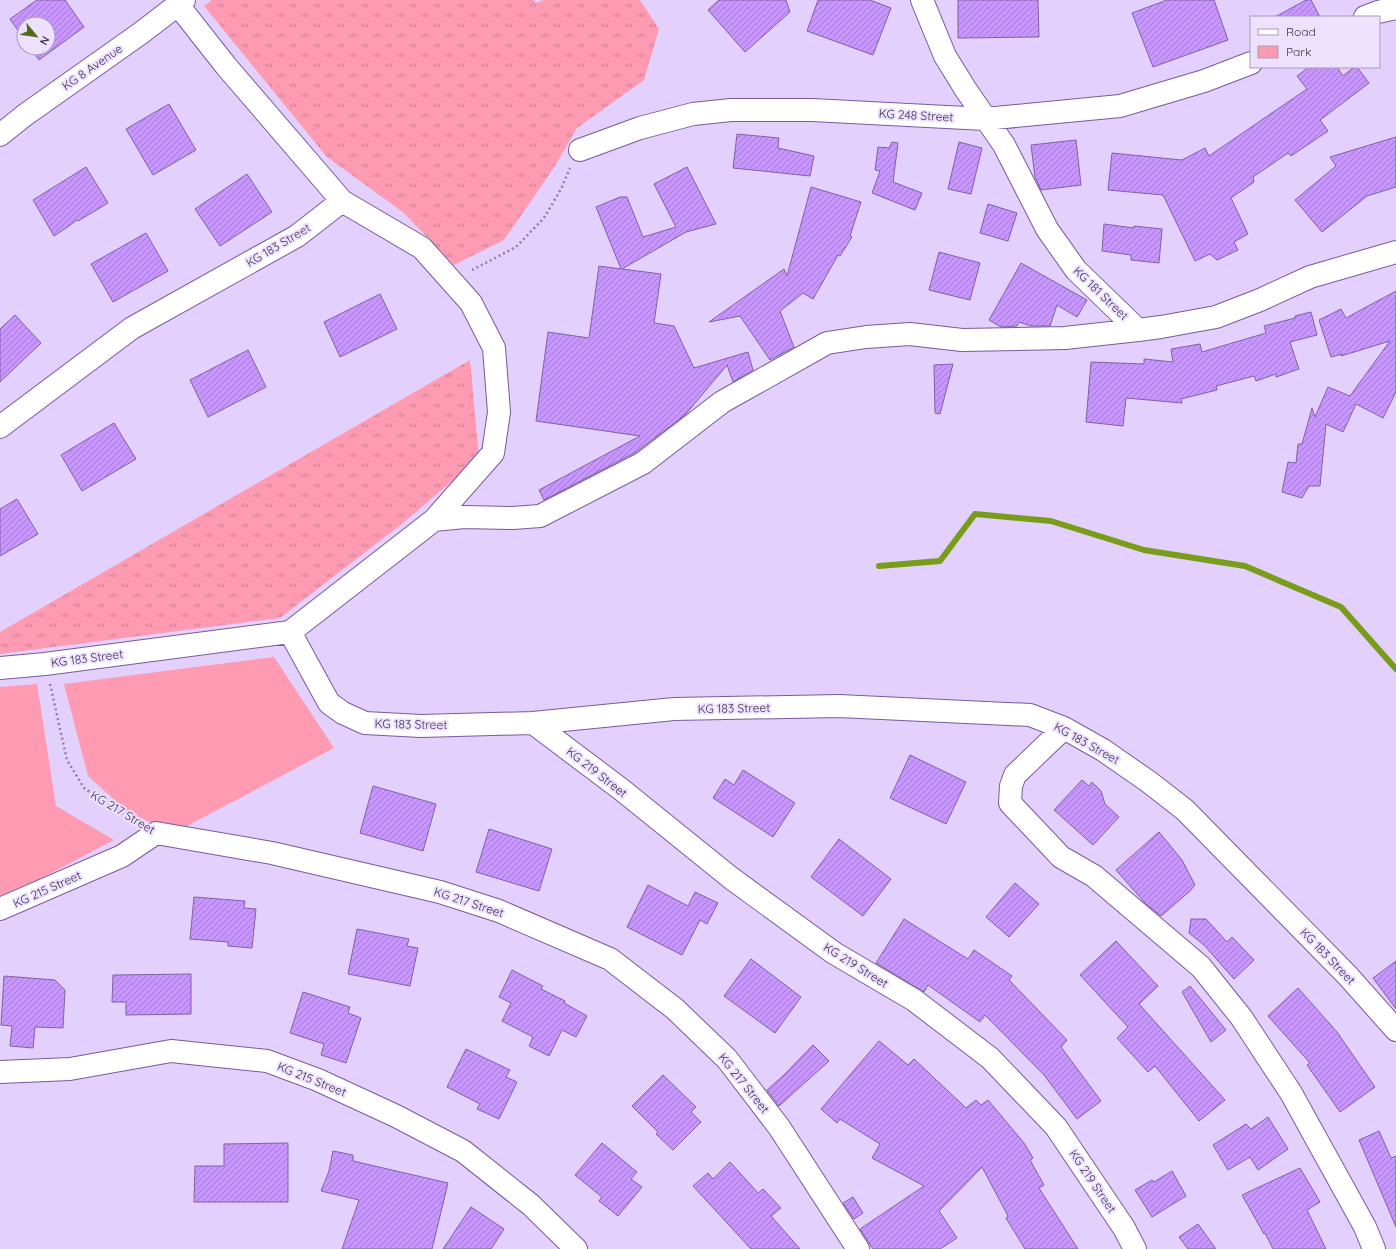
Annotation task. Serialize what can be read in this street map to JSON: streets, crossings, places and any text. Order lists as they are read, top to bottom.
{
  "streets": {
    "street": [
      "KG 8 Avenue",
      "KG 248 Street",
      "KG 183 Street",
      "KG 181 Street",
      "KG 219 Street",
      "KG 217 Street",
      "KG 215 Street"
    ]
  },
  "crossings": [
    ["KG 248 Street", "KG 181 Street"],
    ["KG 183 Street", "KG 219 Street"],
    ["KG 183 Street", "KG 217 Street"],
    ["KG 217 Street", "KG 215 Street"]
  ],
  "legend": ["Road", "Park"],
  "north": "bottom right"
}
